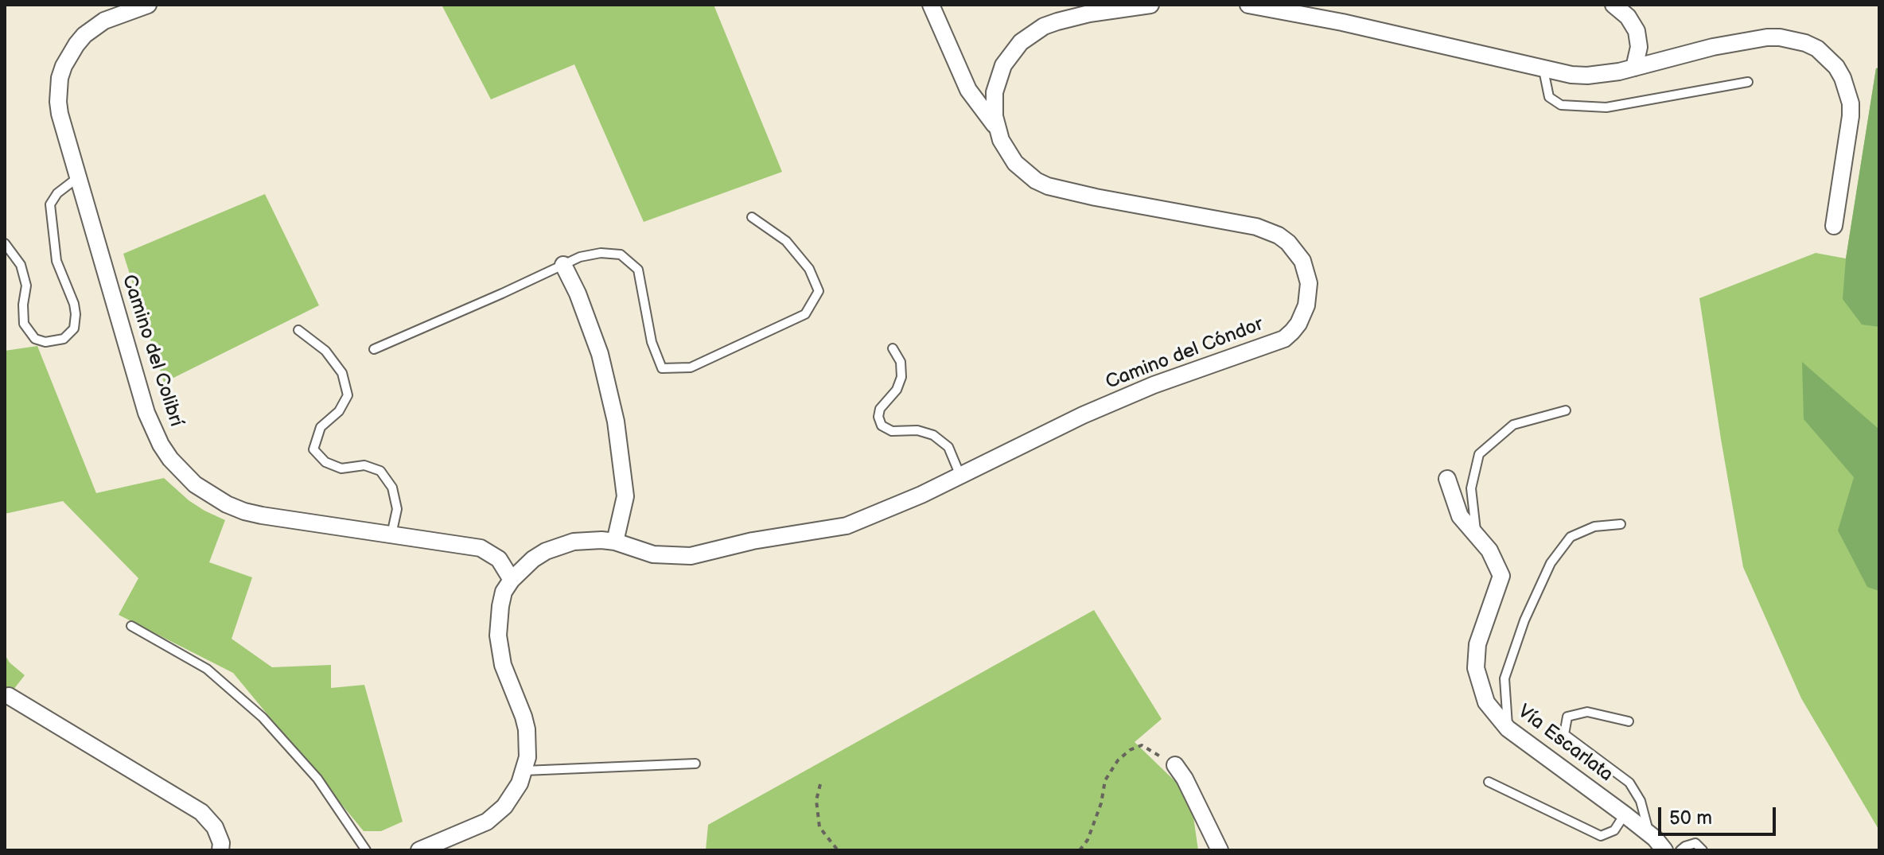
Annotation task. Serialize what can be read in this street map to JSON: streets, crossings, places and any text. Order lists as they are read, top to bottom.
{
  "streets": {
    "street": ["Camino del Colibrí", "Camino del Cóndor", "Vía Escarlata"]
  },
  "crossings": [
    ["Camino del Colibrí", "Camino del Cóndor"]
  ],
  "scale_bar": "50 m"
}
